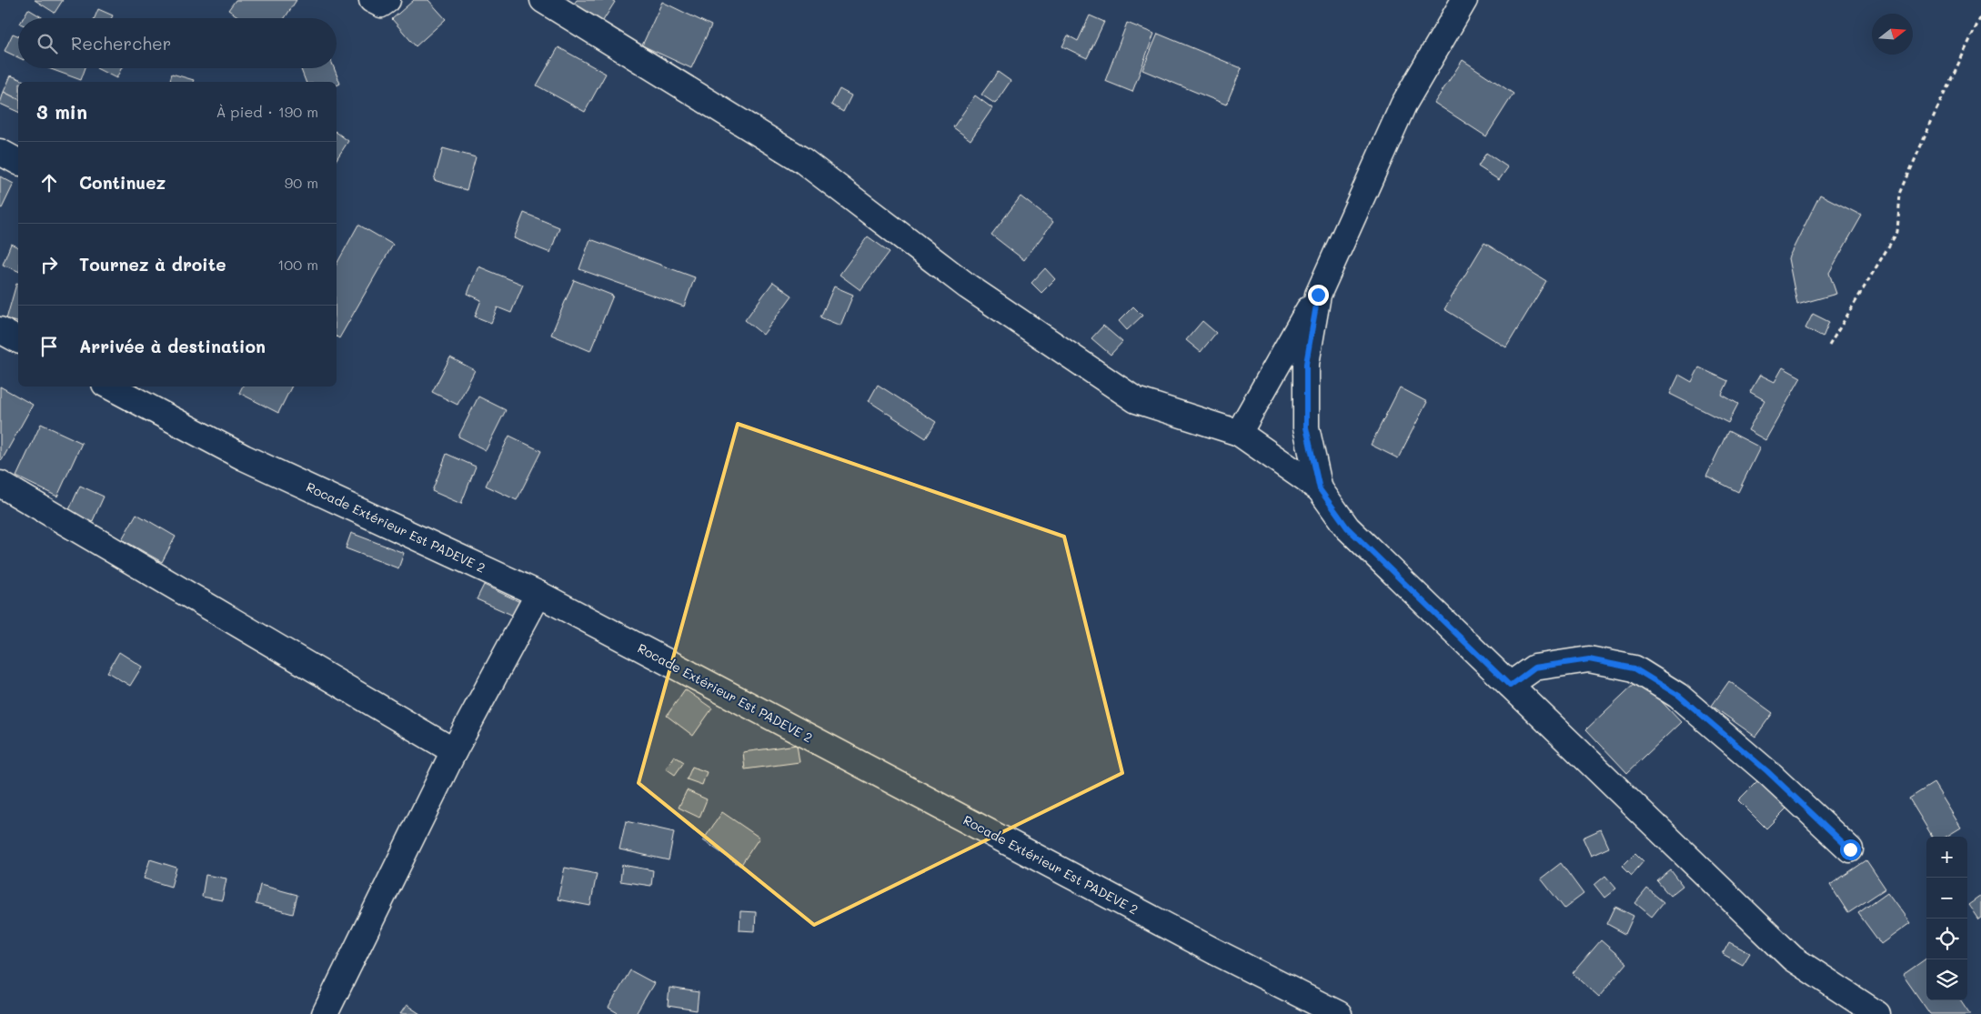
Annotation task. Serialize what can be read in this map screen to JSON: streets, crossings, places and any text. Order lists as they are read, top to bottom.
{
  "streets": {
    "street": ["Rocade Extérieur Est PADEVE 2"]
  },
  "north": "right",
  "page": {
    "search": "Rechercher",
    "heading": ["3 min", "À pied · 190 m"],
    "list": [
      ["Continuez", "90 m"],
      ["Tournez à droite", "100 m"],
      "Arrivée à destination"
    ],
    "map_buttons": ["+", "−"]
  }
}
